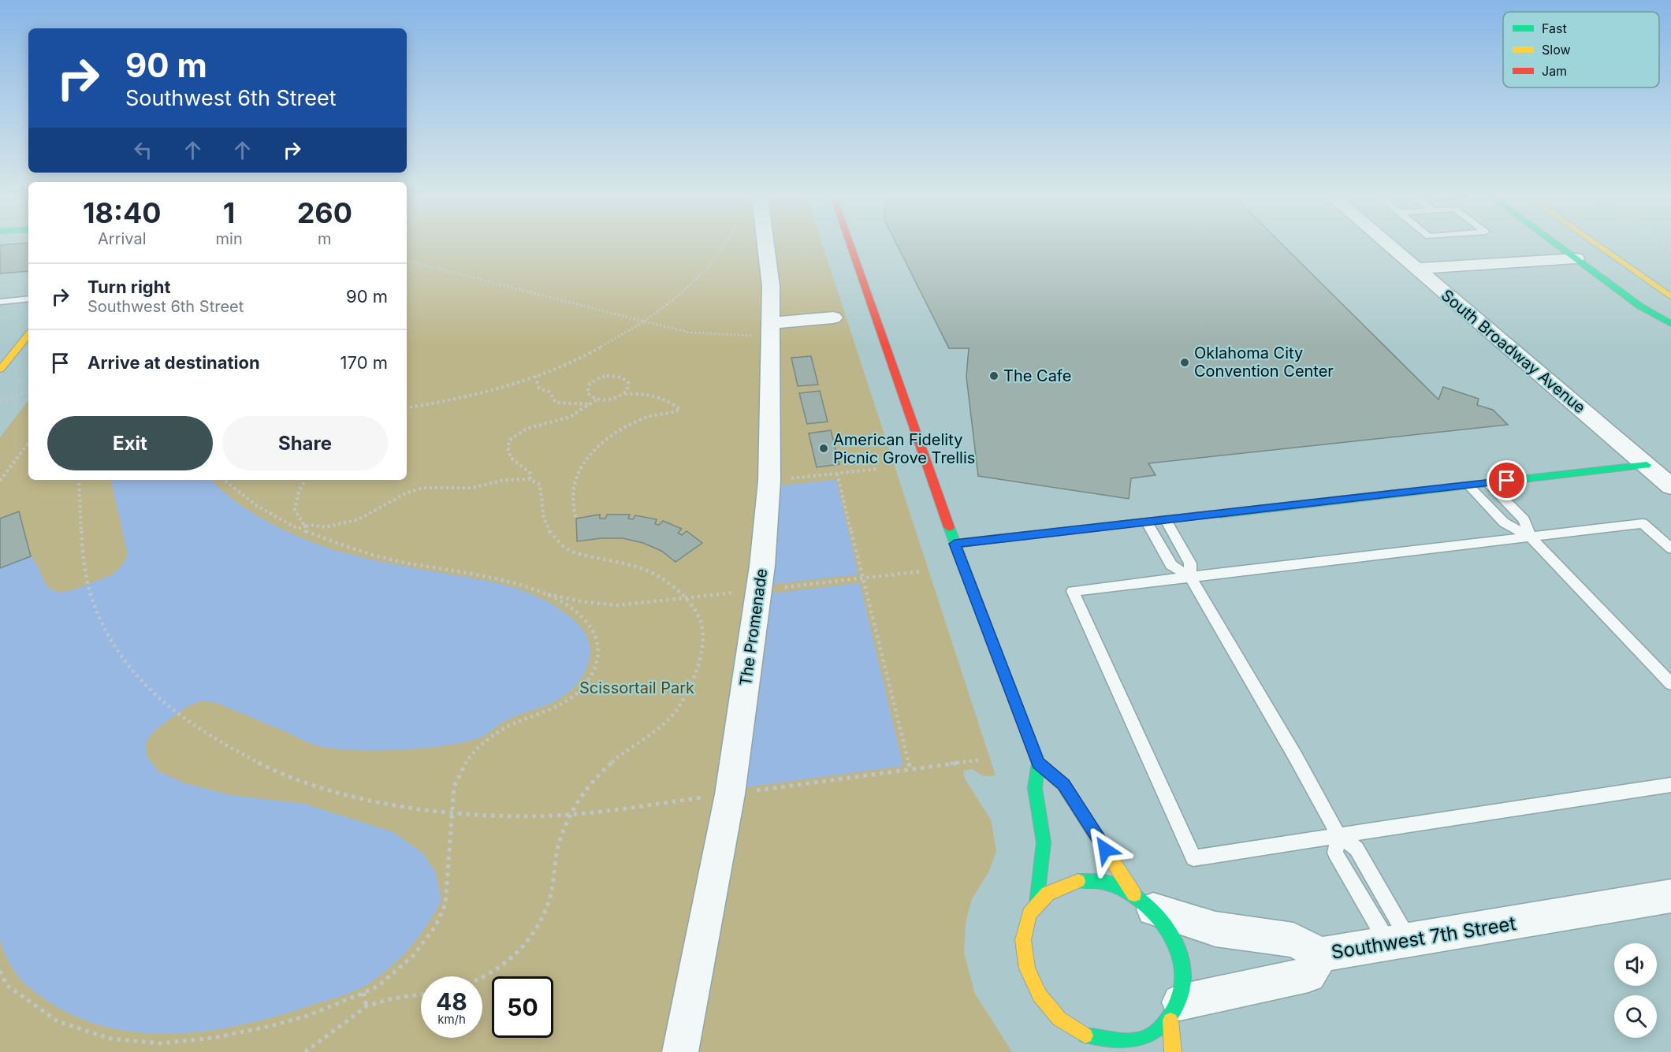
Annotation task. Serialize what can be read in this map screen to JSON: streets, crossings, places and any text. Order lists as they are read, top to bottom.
{
  "streets": {
    "street": ["South Broadway Avenue", "The Promenade", "Southwest 7th Street"]
  },
  "parks": ["Scissortail Park"],
  "places": ["Oklahoma City Convention Center", "The Cafe", "American Fidelity Picnic Grove Trellis"],
  "legend": ["Fast", "Slow", "Jam"],
  "page": {
    "turn": ["90 m", "Southwest 6th Street"],
    "eta": [
      "18:40",
      "Arrival",
      "1",
      "min",
      "260",
      "m"
    ],
    "list": [
      {
        "name": "Turn right",
        "note": "Southwest 6th Street",
        "value": "90 m"
      },
      {
        "name": "Arrive at destination",
        "value": "170 m"
      }
    ],
    "buttons": ["Exit", "Share"],
    "speed": "48 km/h",
    "limit": "50"
  }
}
